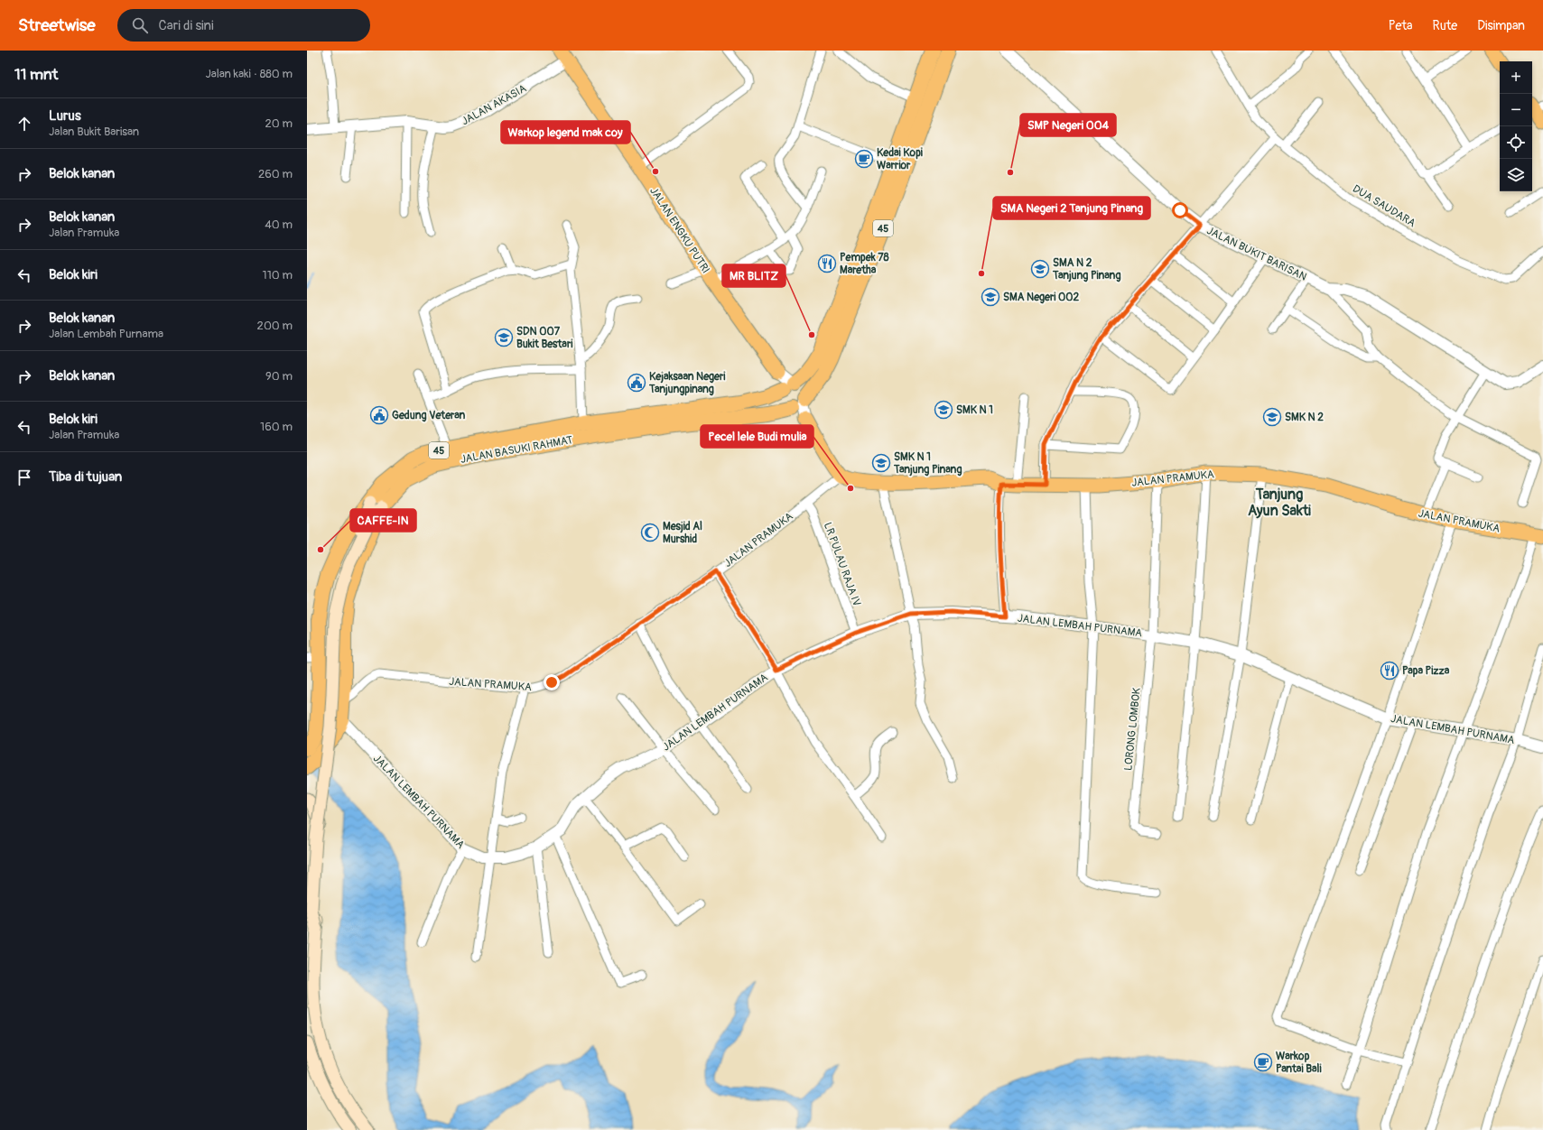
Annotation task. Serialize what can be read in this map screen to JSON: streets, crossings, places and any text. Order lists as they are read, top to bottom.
{
  "streets": {
    "highway": ["45", "JALAN BASUKI RAHMAT"],
    "main road": ["JALAN ENGKU PUTRI", "JALAN PRAMUKA"],
    "street": [
      "JALAN AKASIA",
      "DUA SAUDARA",
      "JALAN BUKIT BARISAN",
      "LR PULAU RAJA IV",
      "JALAN LEMBAH PURNAMA",
      "LORONG LOMBOK"
    ]
  },
  "crossings": [
    ["JALAN AKASIA", "JALAN ENGKU PUTRI"],
    ["JALAN BASUKI RAHMAT", "JALAN PRAMUKA"],
    ["JALAN BASUKI RAHMAT", "JALAN LEMBAH PURNAMA"],
    ["JALAN PRAMUKA", "LR PULAU RAJA IV"],
    ["JALAN PRAMUKA", "LORONG LOMBOK"],
    ["LR PULAU RAJA IV", "JALAN LEMBAH PURNAMA"],
    ["JALAN LEMBAH PURNAMA", "LORONG LOMBOK"]
  ],
  "districts": ["Tanjung Ayun Sakti"],
  "places": {
    "cafe": ["Kedai Kopi Warrior", "Warkop Pantai Bali"],
    "other": [
      "Warkop legend mak coy",
      "SMP Negeri 004",
      "SMA Negeri 2 Tanjung Pinang",
      "MR BLITZ",
      "Pecel lele Budi mulia",
      "CAFFE-IN"
    ],
    "restaurant": ["Pempek 78 Maretha", "Papa Pizza"],
    "school or university": [
      "SMA N 2 Tanjung Pinang",
      "SMA Negeri 002",
      "SDN 007 Bukit Bestari",
      "SMK N 1",
      "SMK N 2",
      "SMK N 1 Tanjung Pinang"
    ],
    "public building": ["Kejaksaan Negeri Tanjungpinang", "Gedung Veteran"],
    "mosque": ["Mesjid Al Murshid"]
  },
  "page": {
    "header": "Streetwise",
    "search": "Cari di sini",
    "nav": ["Peta", "Rute", "Disimpan"],
    "heading": ["11 mnt", "Jalan kaki · 880 m"],
    "map_buttons": ["+", "−"],
    "list": [
      ["Lurus", "Jalan Bukit Barisan", "20 m"],
      ["Belok kanan", "260 m"],
      ["Belok kanan", "Jalan Pramuka", "40 m"],
      ["Belok kiri", "110 m"],
      ["Belok kanan", "Jalan Lembah Purnama", "200 m"],
      ["Belok kanan", "90 m"],
      ["Belok kiri", "Jalan Pramuka", "160 m"],
      "Tiba di tujuan"
    ]
  }
}
